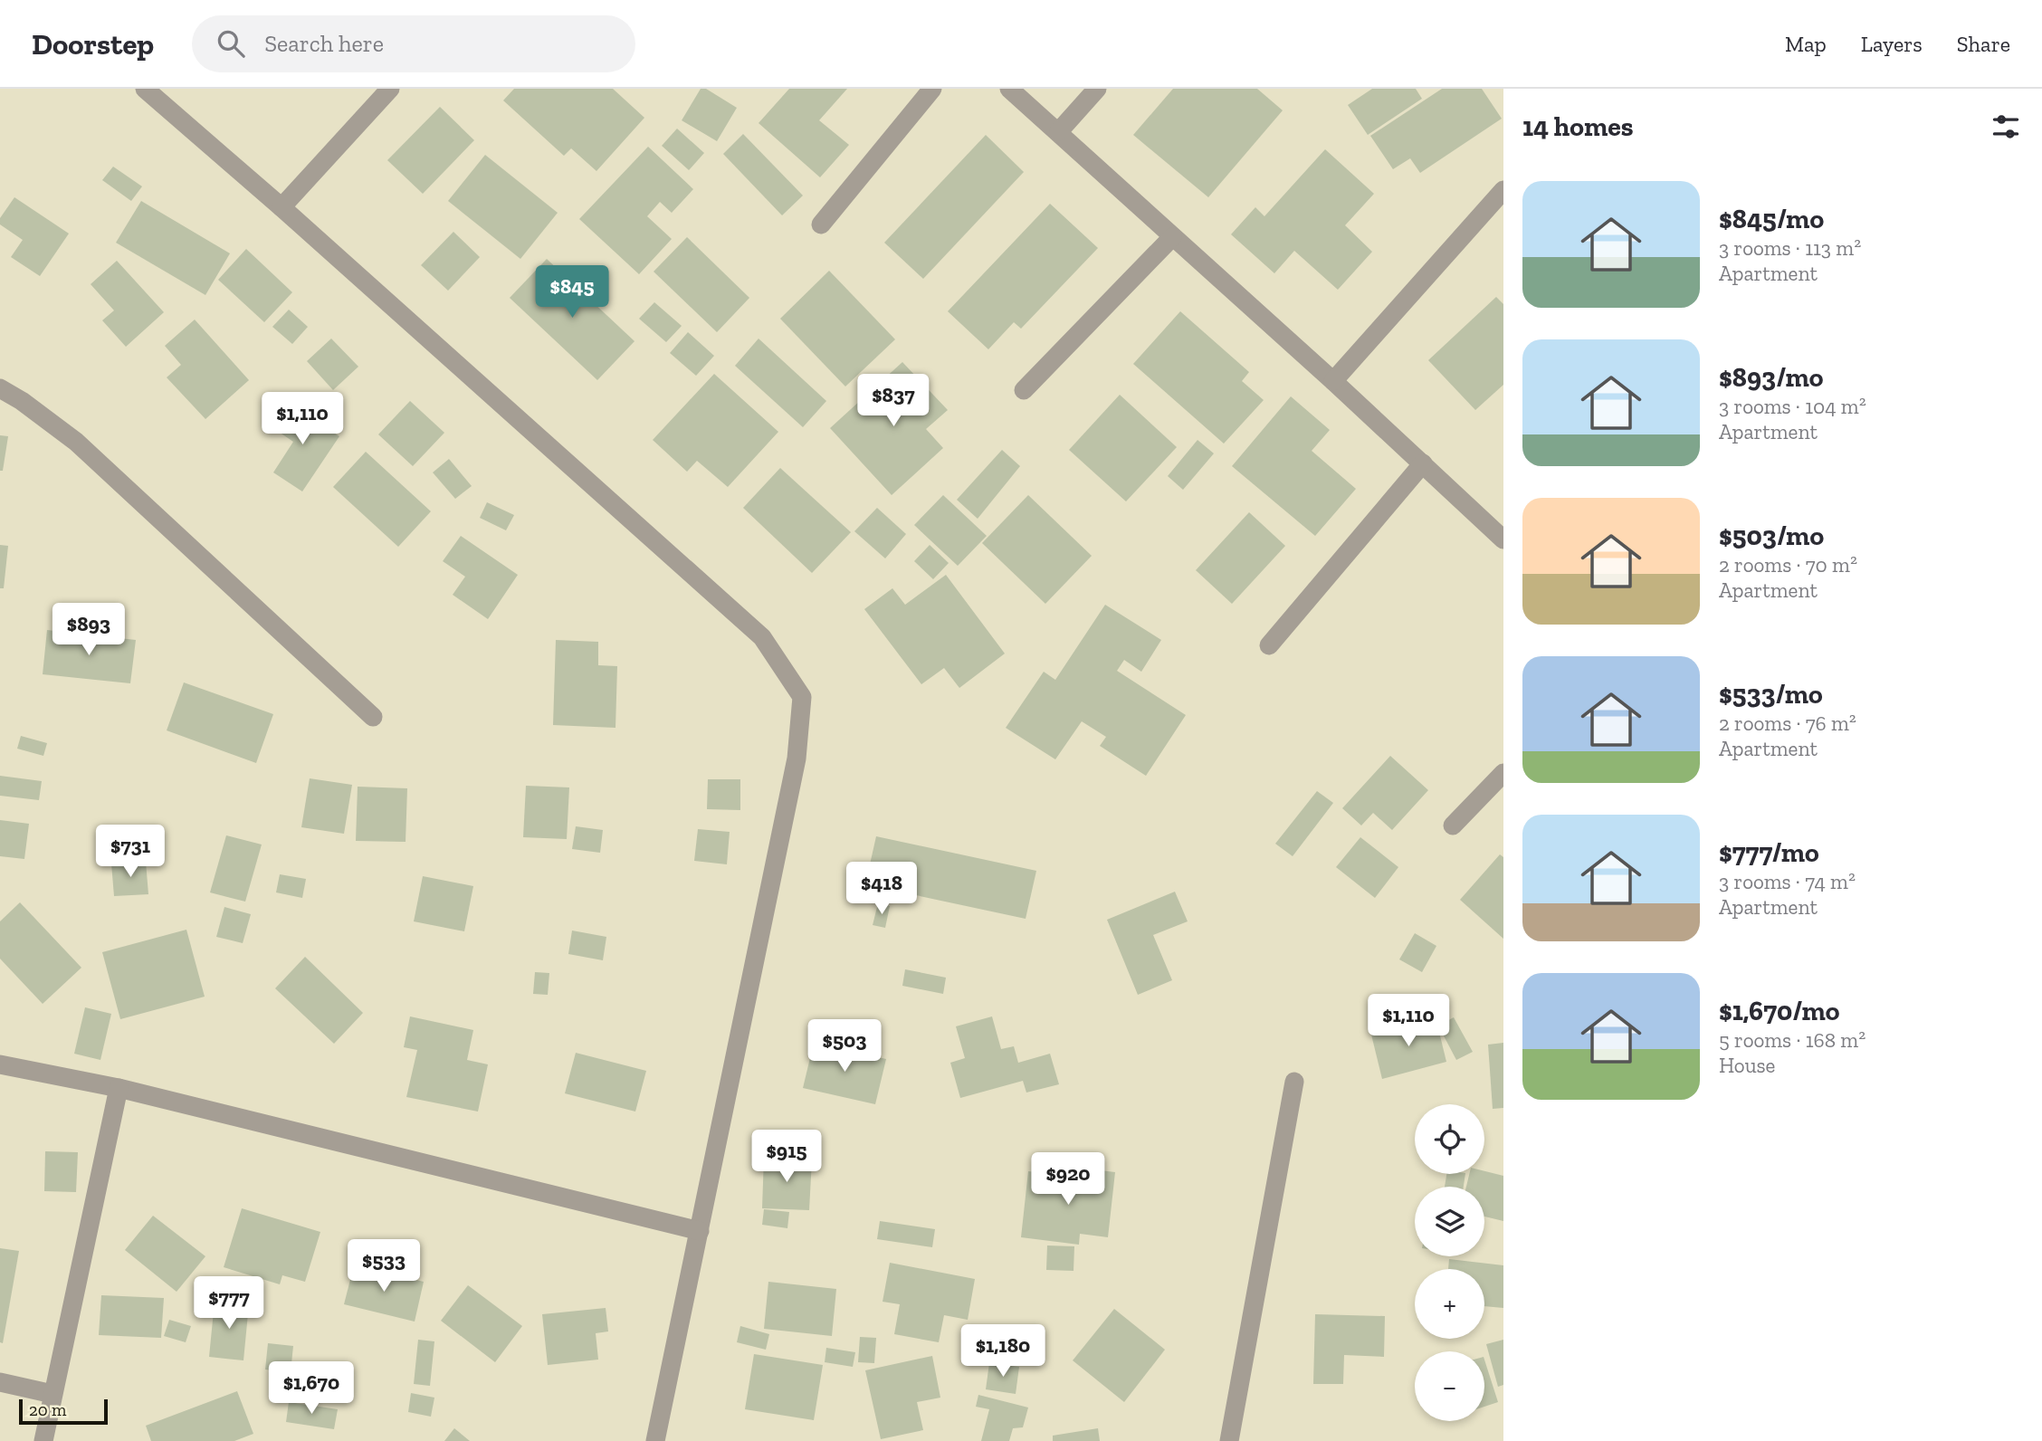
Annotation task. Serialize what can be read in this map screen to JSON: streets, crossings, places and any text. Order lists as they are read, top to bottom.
{
  "scale_bar": "20 m",
  "page": {
    "header": "Doorstep",
    "search": "Search here",
    "nav": ["Map", "Layers", "Share"],
    "heading": "14 homes",
    "list": [
      {
        "name": "$845/mo",
        "note": "3 rooms · 113 m² · Apartment"
      },
      {
        "name": "$893/mo",
        "note": "3 rooms · 104 m² · Apartment"
      },
      {
        "name": "$503/mo",
        "note": "2 rooms · 70 m² · Apartment"
      },
      {
        "name": "$533/mo",
        "note": "2 rooms · 76 m² · Apartment"
      },
      {
        "name": "$777/mo",
        "note": "3 rooms · 74 m² · Apartment"
      },
      {
        "name": "$1,670/mo",
        "note": "5 rooms · 168 m² · House"
      }
    ],
    "price": [
      "$845",
      "$837",
      "$1,110",
      "$893",
      "$731",
      "$418",
      "$1,110",
      "$503",
      "$915",
      "$920",
      "$533",
      "$777",
      "$1,180",
      "$1,670"
    ],
    "map_buttons": ["+", "−"],
    "scale": "20 m"
  }
}
